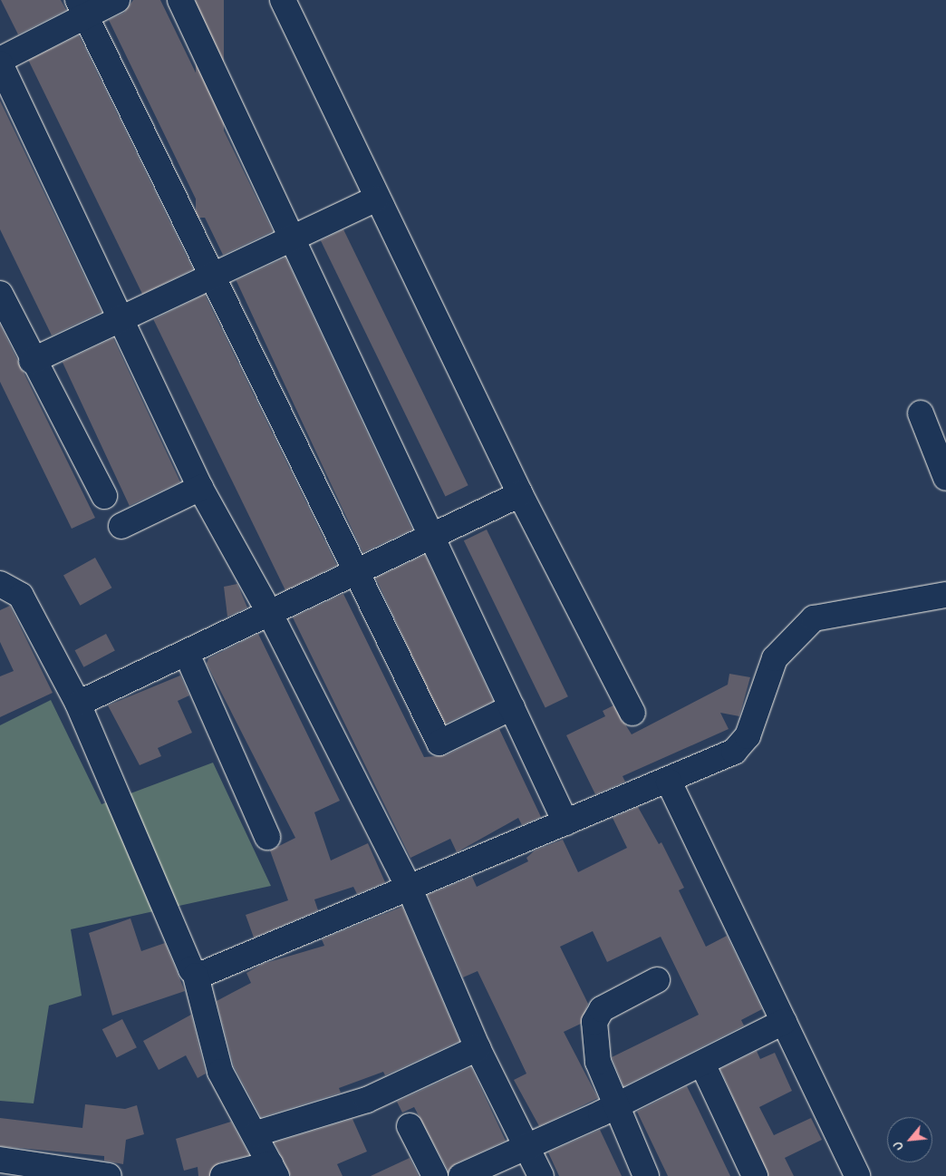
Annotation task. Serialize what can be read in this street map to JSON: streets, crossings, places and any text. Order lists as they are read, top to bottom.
{
  "north": "bottom left"
}
